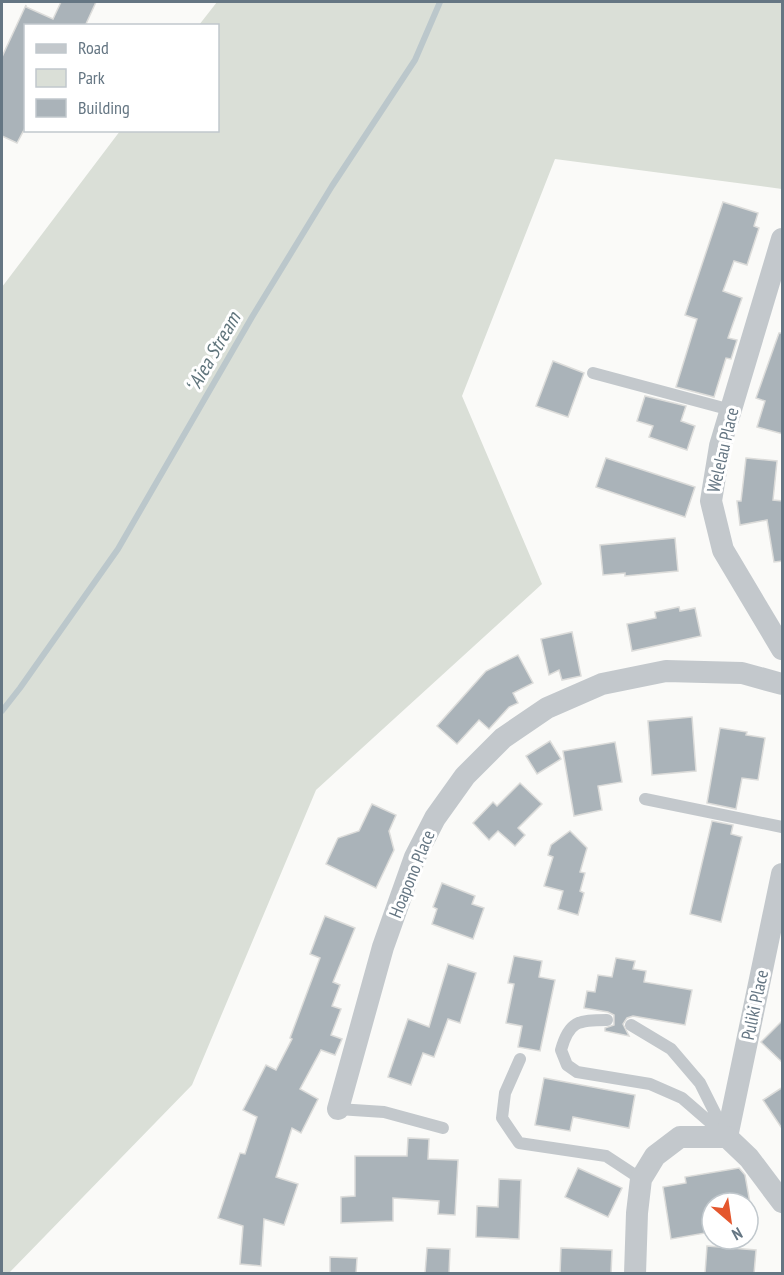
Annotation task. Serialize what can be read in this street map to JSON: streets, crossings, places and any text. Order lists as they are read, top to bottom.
{
  "streets": {
    "street": ["Welelau Place", "Hoapono Place", "Puliki Place"]
  },
  "water": ["ʻAiea Stream"],
  "legend": ["Road", "Park", "Building"],
  "north": "bottom right"
}
